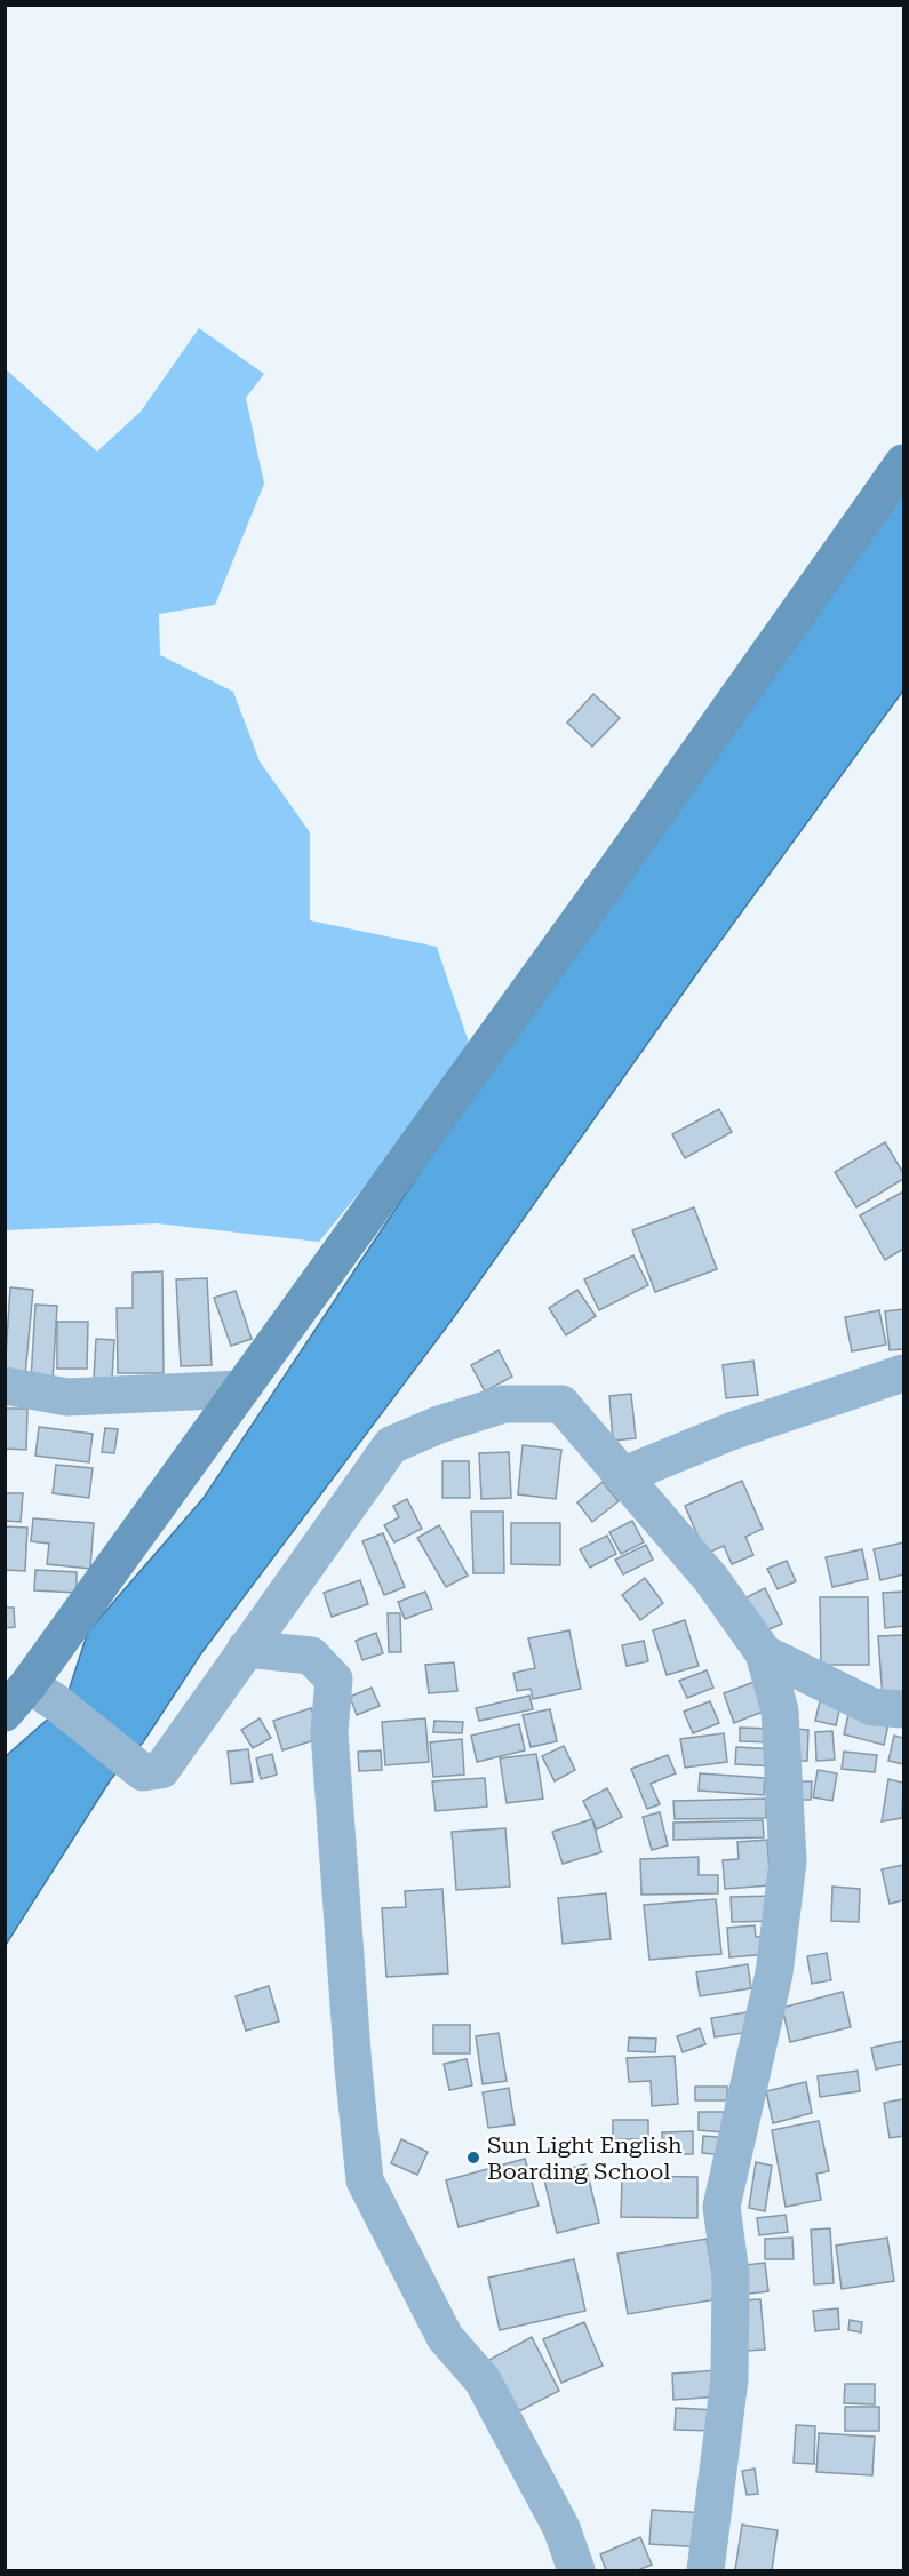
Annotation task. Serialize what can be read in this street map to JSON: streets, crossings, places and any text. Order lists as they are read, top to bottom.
{
  "places": ["Sun Light English Boarding School"]
}
